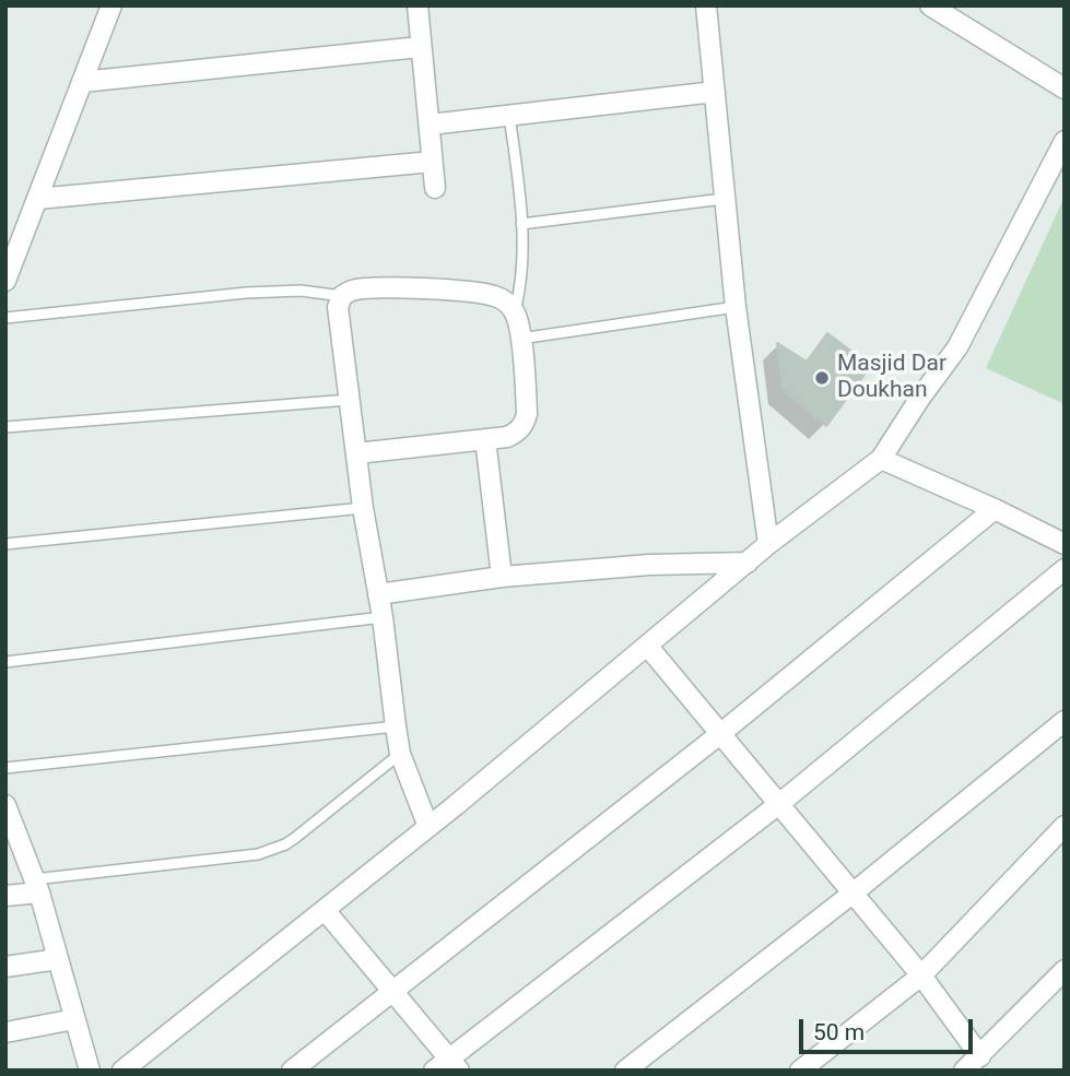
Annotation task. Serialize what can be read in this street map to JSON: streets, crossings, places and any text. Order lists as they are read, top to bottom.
{
  "places": ["Masjid Dar Doukhan"],
  "scale_bar": "50 m"
}
